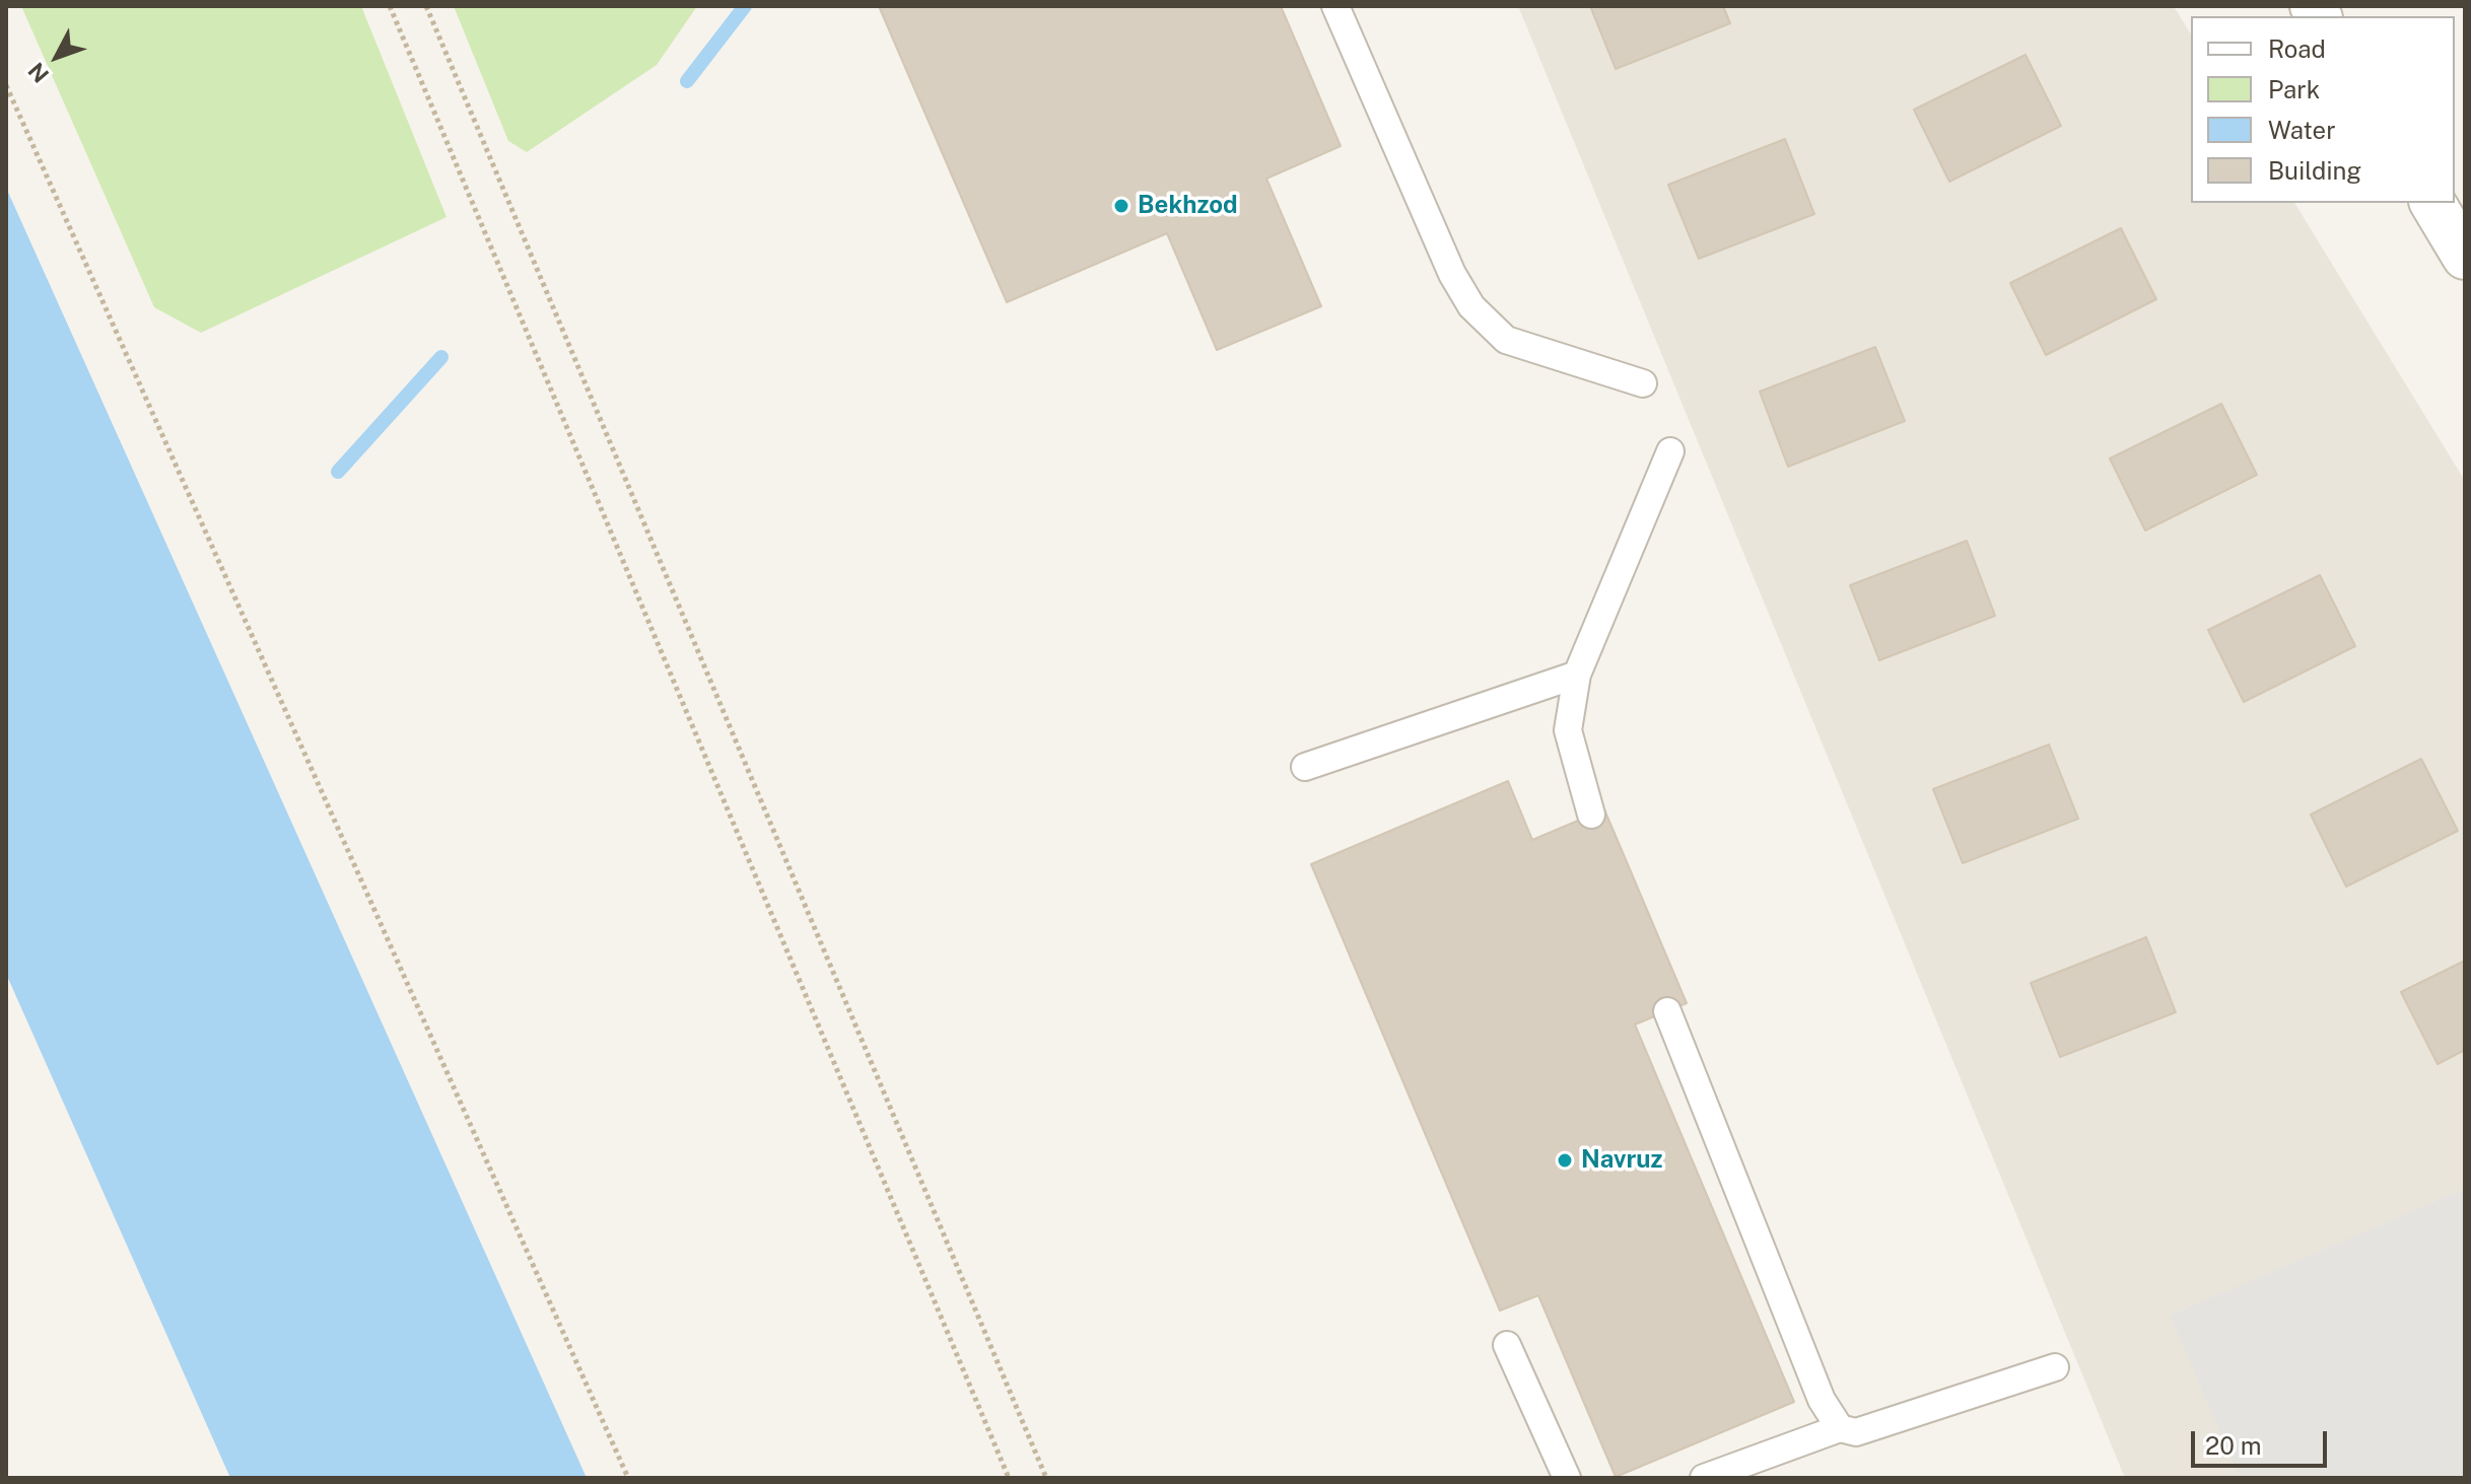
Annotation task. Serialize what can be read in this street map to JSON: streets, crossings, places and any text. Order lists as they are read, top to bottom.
{
  "places": ["Bekhzod", "Navruz"],
  "legend": [
    "Road",
    "Park",
    "Water",
    "Building"
  ],
  "scale_bar": "20 m",
  "north": "bottom left"
}
